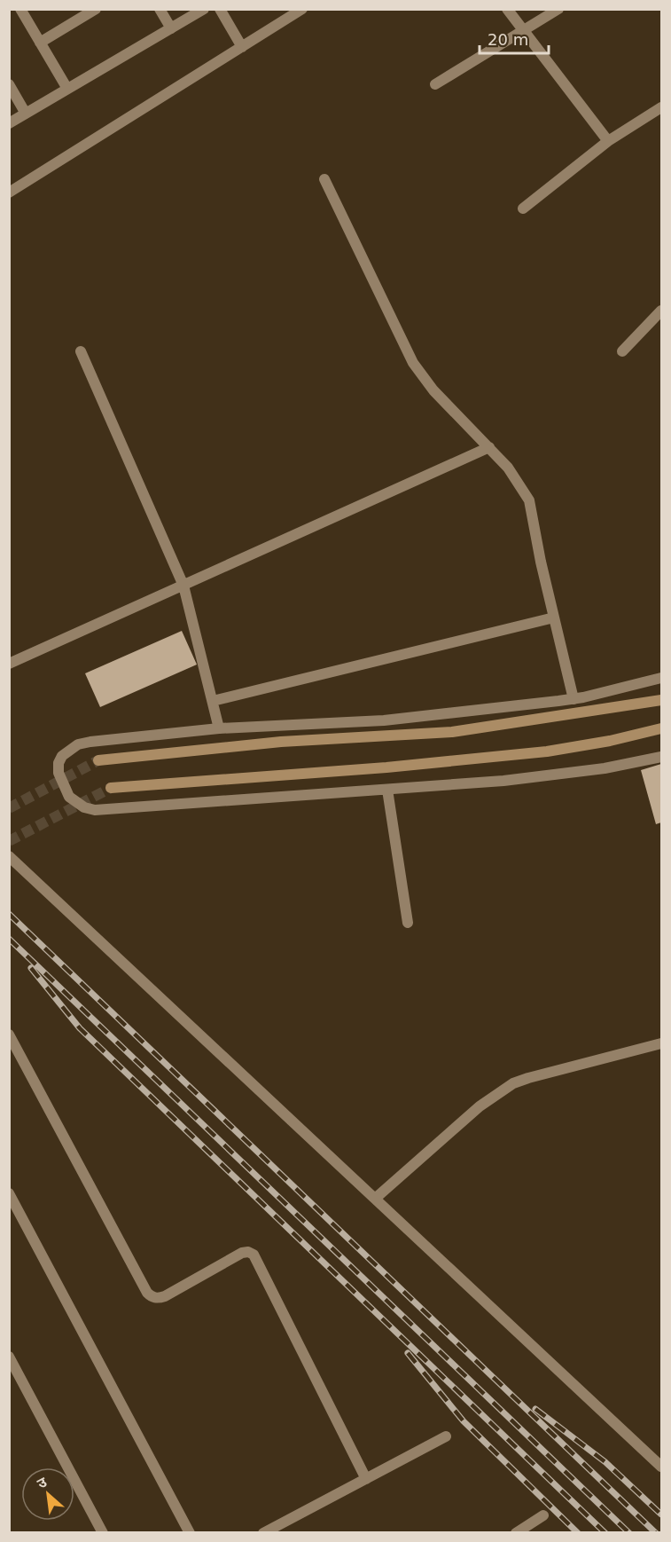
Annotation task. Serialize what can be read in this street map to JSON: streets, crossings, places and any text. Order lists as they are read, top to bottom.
{
  "scale_bar": "20 m",
  "north": "top left"
}
